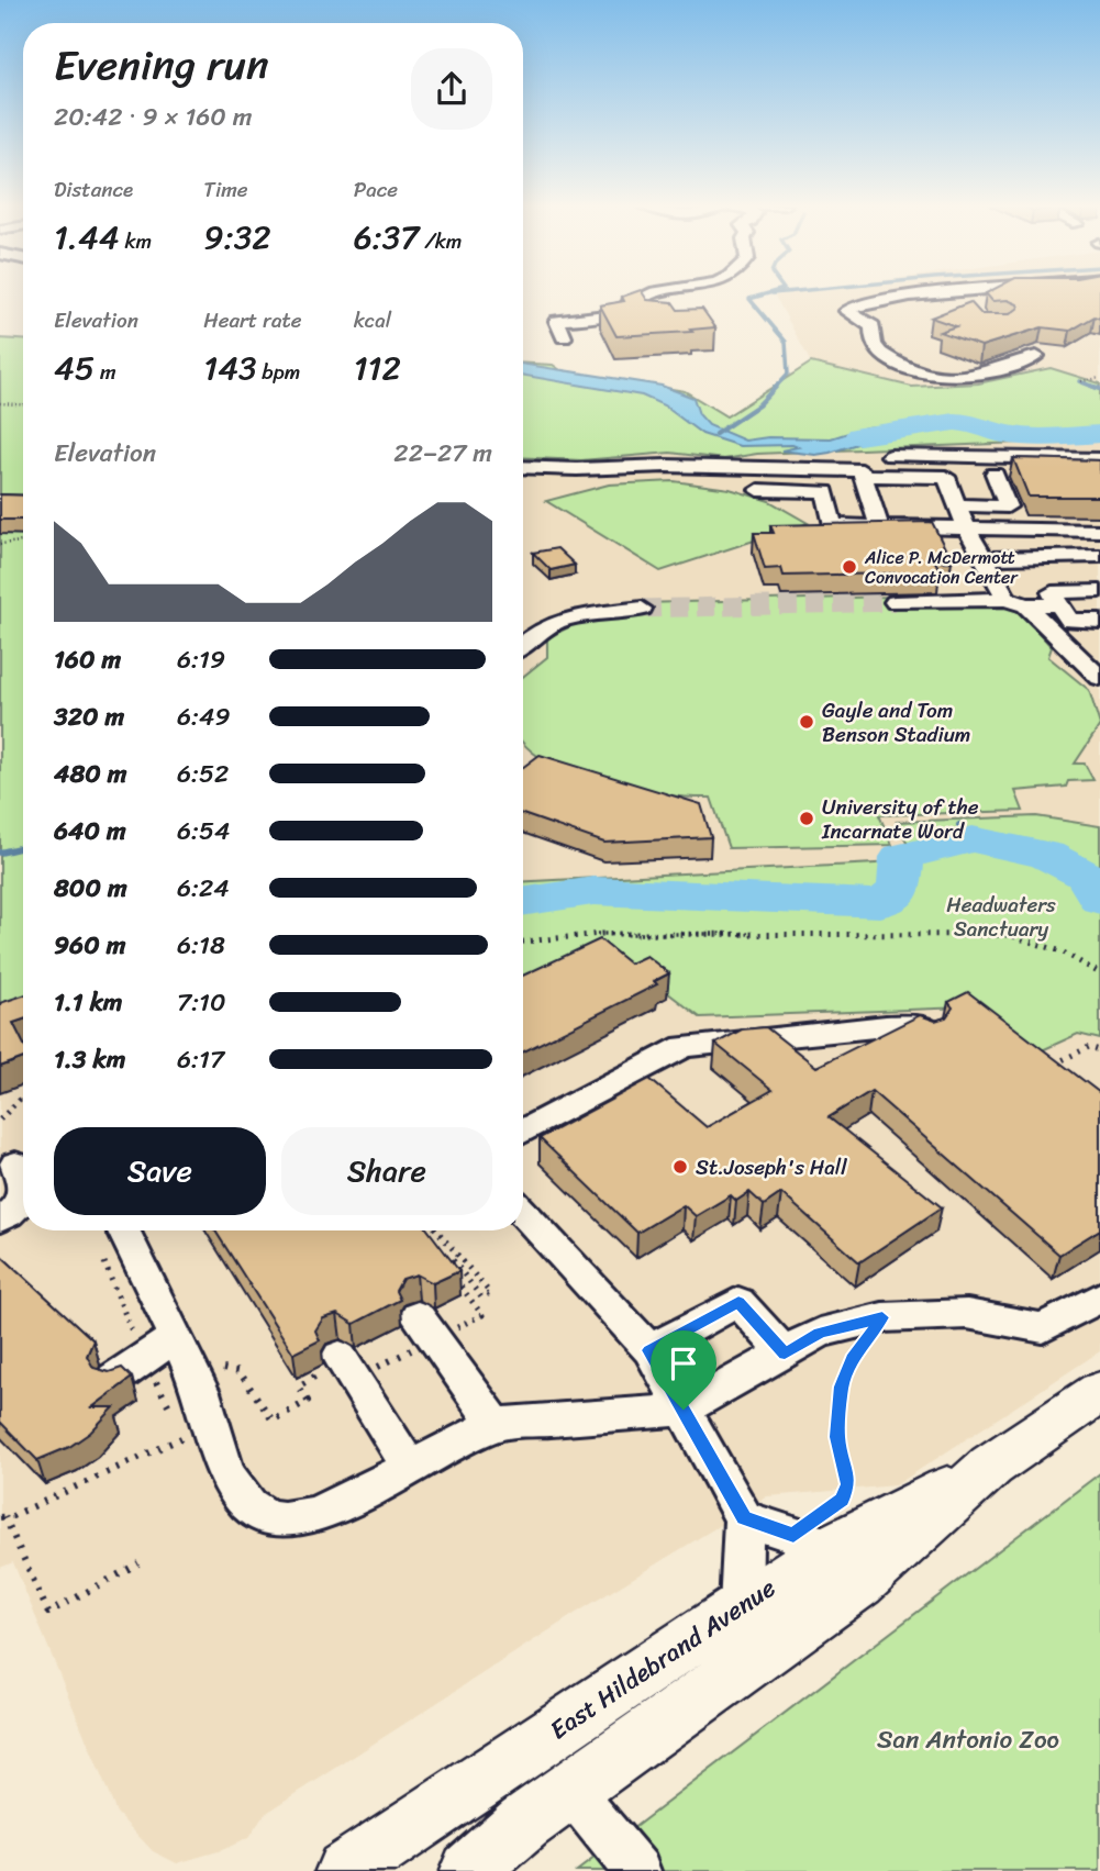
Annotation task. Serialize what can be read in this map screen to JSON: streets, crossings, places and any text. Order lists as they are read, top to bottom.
{
  "streets": {
    "main road": ["East Hildebrand Avenue"]
  },
  "parks": ["Headwaters Sanctuary", "San Antonio Zoo"],
  "places": [
    "Alice P. McDermott Convocation Center",
    "Gayle and Tom Benson Stadium",
    "University of the Incarnate Word",
    "St.Joseph's Hall"
  ],
  "page": {
    "heading": ["Evening run", "20:42 · 9 × 160 m"],
    "stats": [
      ["Distance", "1.44 km"],
      ["Time", "9:32"],
      ["Pace", "6:37 /km"],
      ["Elevation", "45 m"],
      ["Heart rate", "143 bpm"],
      ["kcal", "112"]
    ],
    "chart": ["Elevation", "22–27 m"],
    "list": [
      {
        "name": "160 m",
        "note": "6:19"
      },
      {
        "name": "320 m",
        "note": "6:49"
      },
      {
        "name": "480 m",
        "note": "6:52"
      },
      {
        "name": "640 m",
        "note": "6:54"
      },
      {
        "name": "800 m",
        "note": "6:24"
      },
      {
        "name": "960 m",
        "note": "6:18"
      },
      {
        "name": "1.1 km",
        "note": "7:10"
      },
      {
        "name": "1.3 km",
        "note": "6:17"
      }
    ],
    "buttons": ["Save", "Share"]
  }
}
